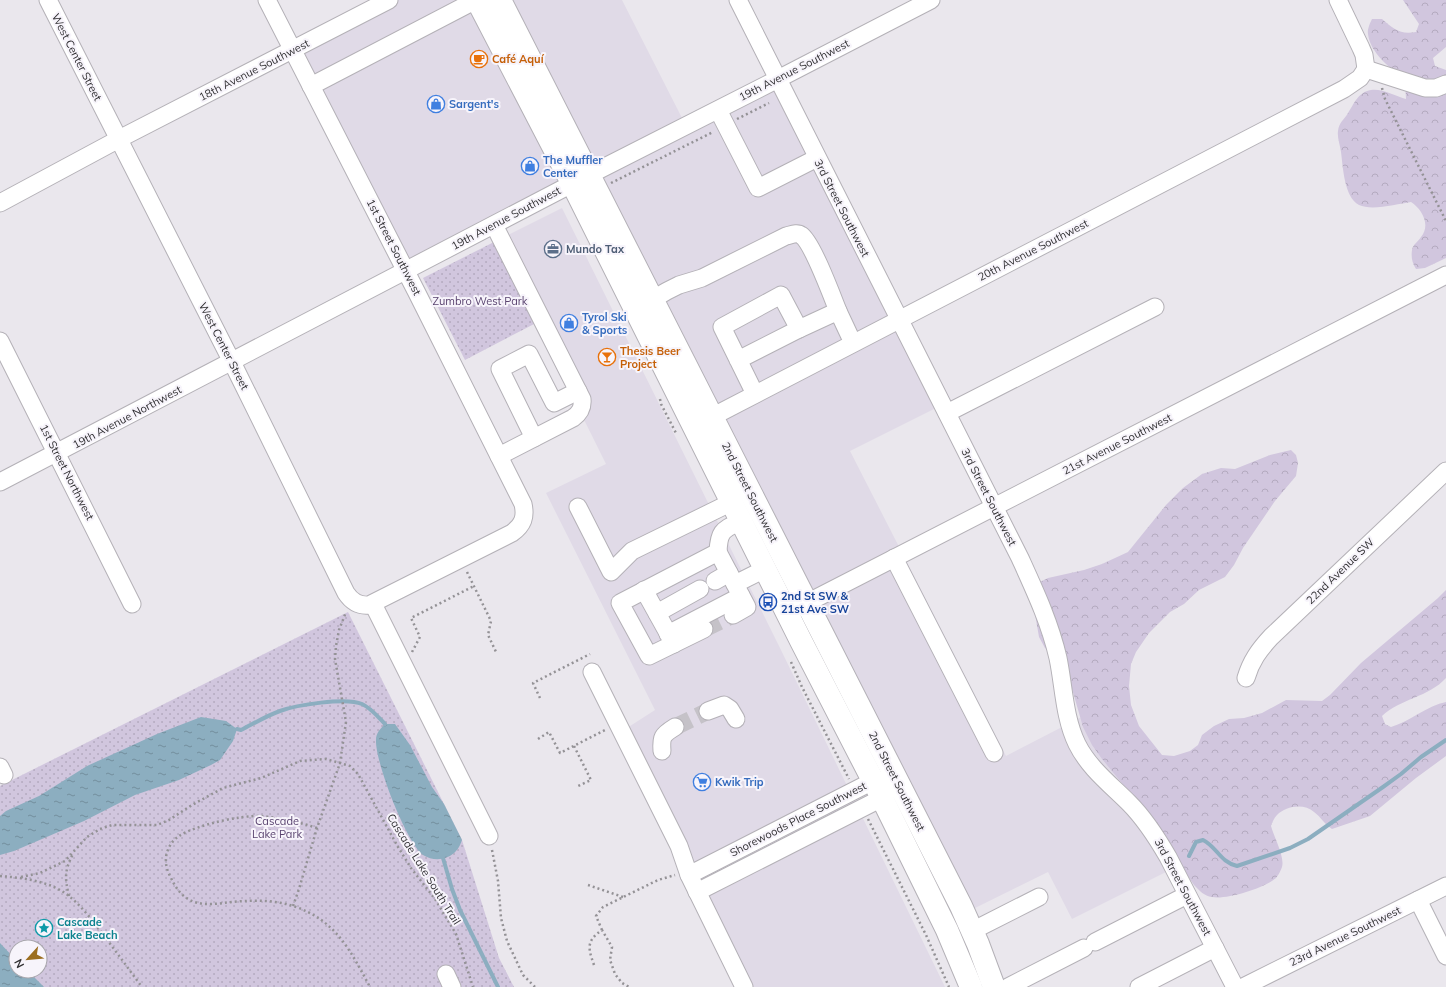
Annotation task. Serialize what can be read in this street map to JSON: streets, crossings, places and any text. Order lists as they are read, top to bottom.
{
  "streets": {
    "main road": ["2nd Street Southwest"],
    "street": [
      "West Center Street",
      "18th Avenue Southwest",
      "19th Avenue Southwest",
      "3rd Street Southwest",
      "1st Street Southwest",
      "20th Avenue Southwest",
      "19th Avenue Northwest",
      "21st Avenue Southwest",
      "1st Street Northwest",
      "22nd Avenue SW",
      "Shorewoods Place Southwest",
      "23rd Avenue Southwest"
    ],
    "path": ["Cascade Lake South Trail"]
  },
  "crossings": [
    ["West Center Street", "18th Avenue Southwest"],
    ["West Center Street", "19th Avenue Southwest"],
    ["West Center Street", "19th Avenue Northwest"],
    ["18th Avenue Southwest", "1st Street Southwest"],
    ["19th Avenue Southwest", "3rd Street Southwest"],
    ["19th Avenue Southwest", "1st Street Southwest"],
    ["19th Avenue Southwest", "19th Avenue Northwest"],
    ["19th Avenue Southwest", "2nd Street Southwest"],
    ["3rd Street Southwest", "20th Avenue Southwest"],
    ["3rd Street Southwest", "21st Avenue Southwest"],
    ["20th Avenue Southwest", "2nd Street Southwest"],
    ["19th Avenue Northwest", "1st Street Northwest"],
    ["21st Avenue Southwest", "2nd Street Southwest"],
    ["2nd Street Southwest", "Shorewoods Place Southwest"]
  ],
  "parks": ["Zumbro West Park", "Cascade Lake Park"],
  "places": {
    "cafe": ["Café Aquí"],
    "shop": ["Sargent's", "The Muffler Center", "Tyrol Ski & Sports"],
    "office": ["Mundo Tax"],
    "bar": ["Thesis Beer Project"],
    "bus stop": ["2nd St SW & 21st Ave SW"],
    "supermarket": ["Kwik Trip"],
    "place": ["Cascade Lake Beach"]
  },
  "north": "bottom left"
}
